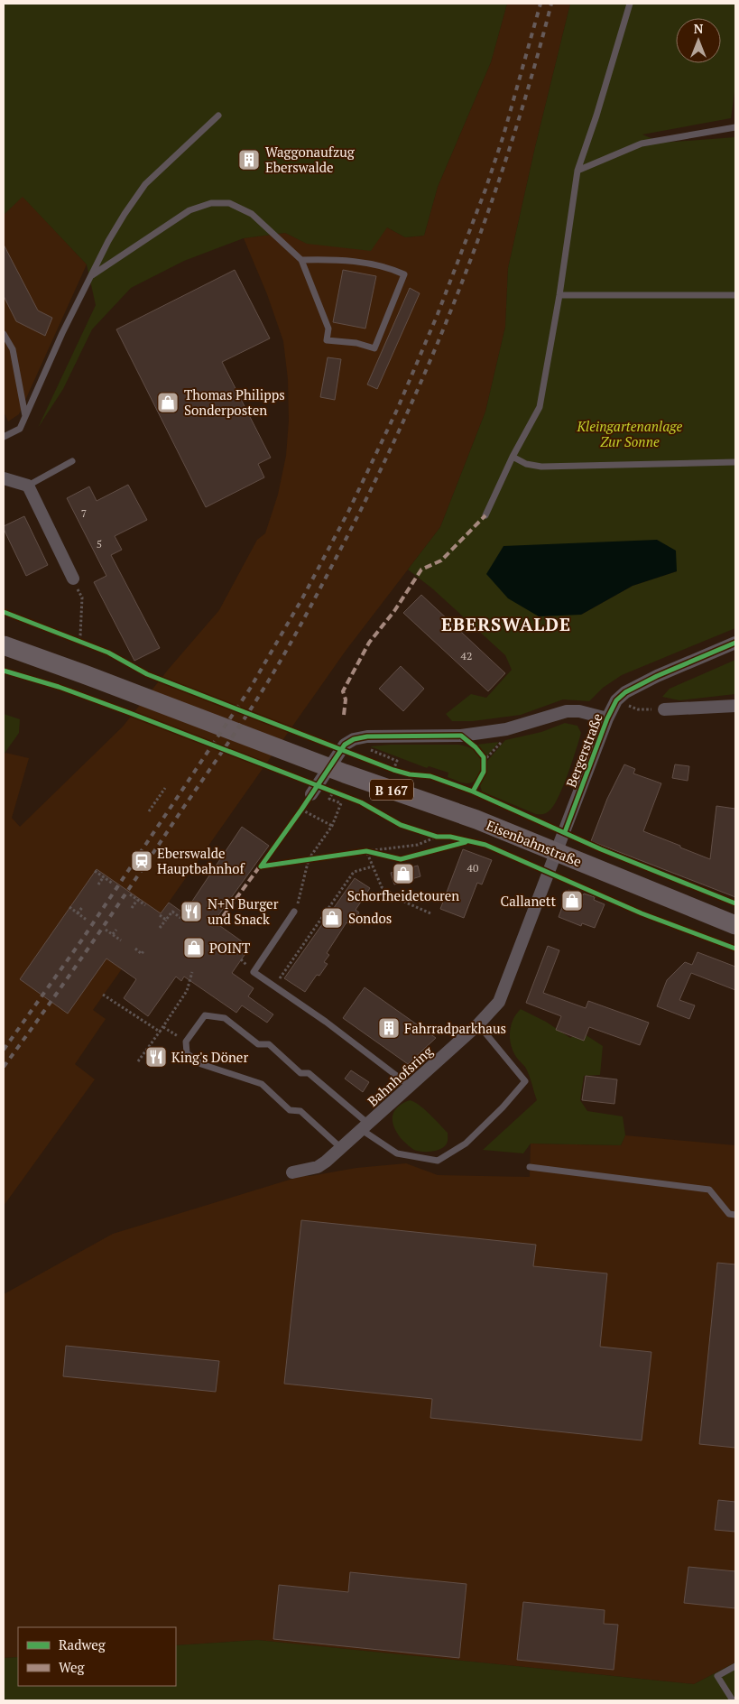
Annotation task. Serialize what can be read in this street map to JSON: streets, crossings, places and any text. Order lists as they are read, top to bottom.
{
  "streets": {
    "main road": ["B 167", "Eisenbahnstraße"],
    "street": ["Bergerstraße", "Bahnhofsring"]
  },
  "crossings": [
    ["Bergerstraße", "Eisenbahnstraße"],
    ["Bergerstraße", "Bahnhofsring"],
    ["Eisenbahnstraße", "Bahnhofsring"]
  ],
  "districts": ["EBERSWALDE"],
  "parks": ["Kleingartenanlage Zur Sonne"],
  "places": {
    "building": ["Waggonaufzug Eberswalde", "Fahrradparkhaus"],
    "shop": [
      "Thomas Philipps Sonderposten",
      "Schorfheidetouren",
      "Callanett",
      "Sondos",
      "POINT"
    ],
    "station": ["Eberswalde Hauptbahnhof"],
    "restaurant": ["N+N Burger und Snack", "King's Döner"]
  },
  "house_numbers": [
    "7",
    "5",
    "42",
    "40"
  ],
  "legend": ["Radweg", "Weg"],
  "north": "top"
}
